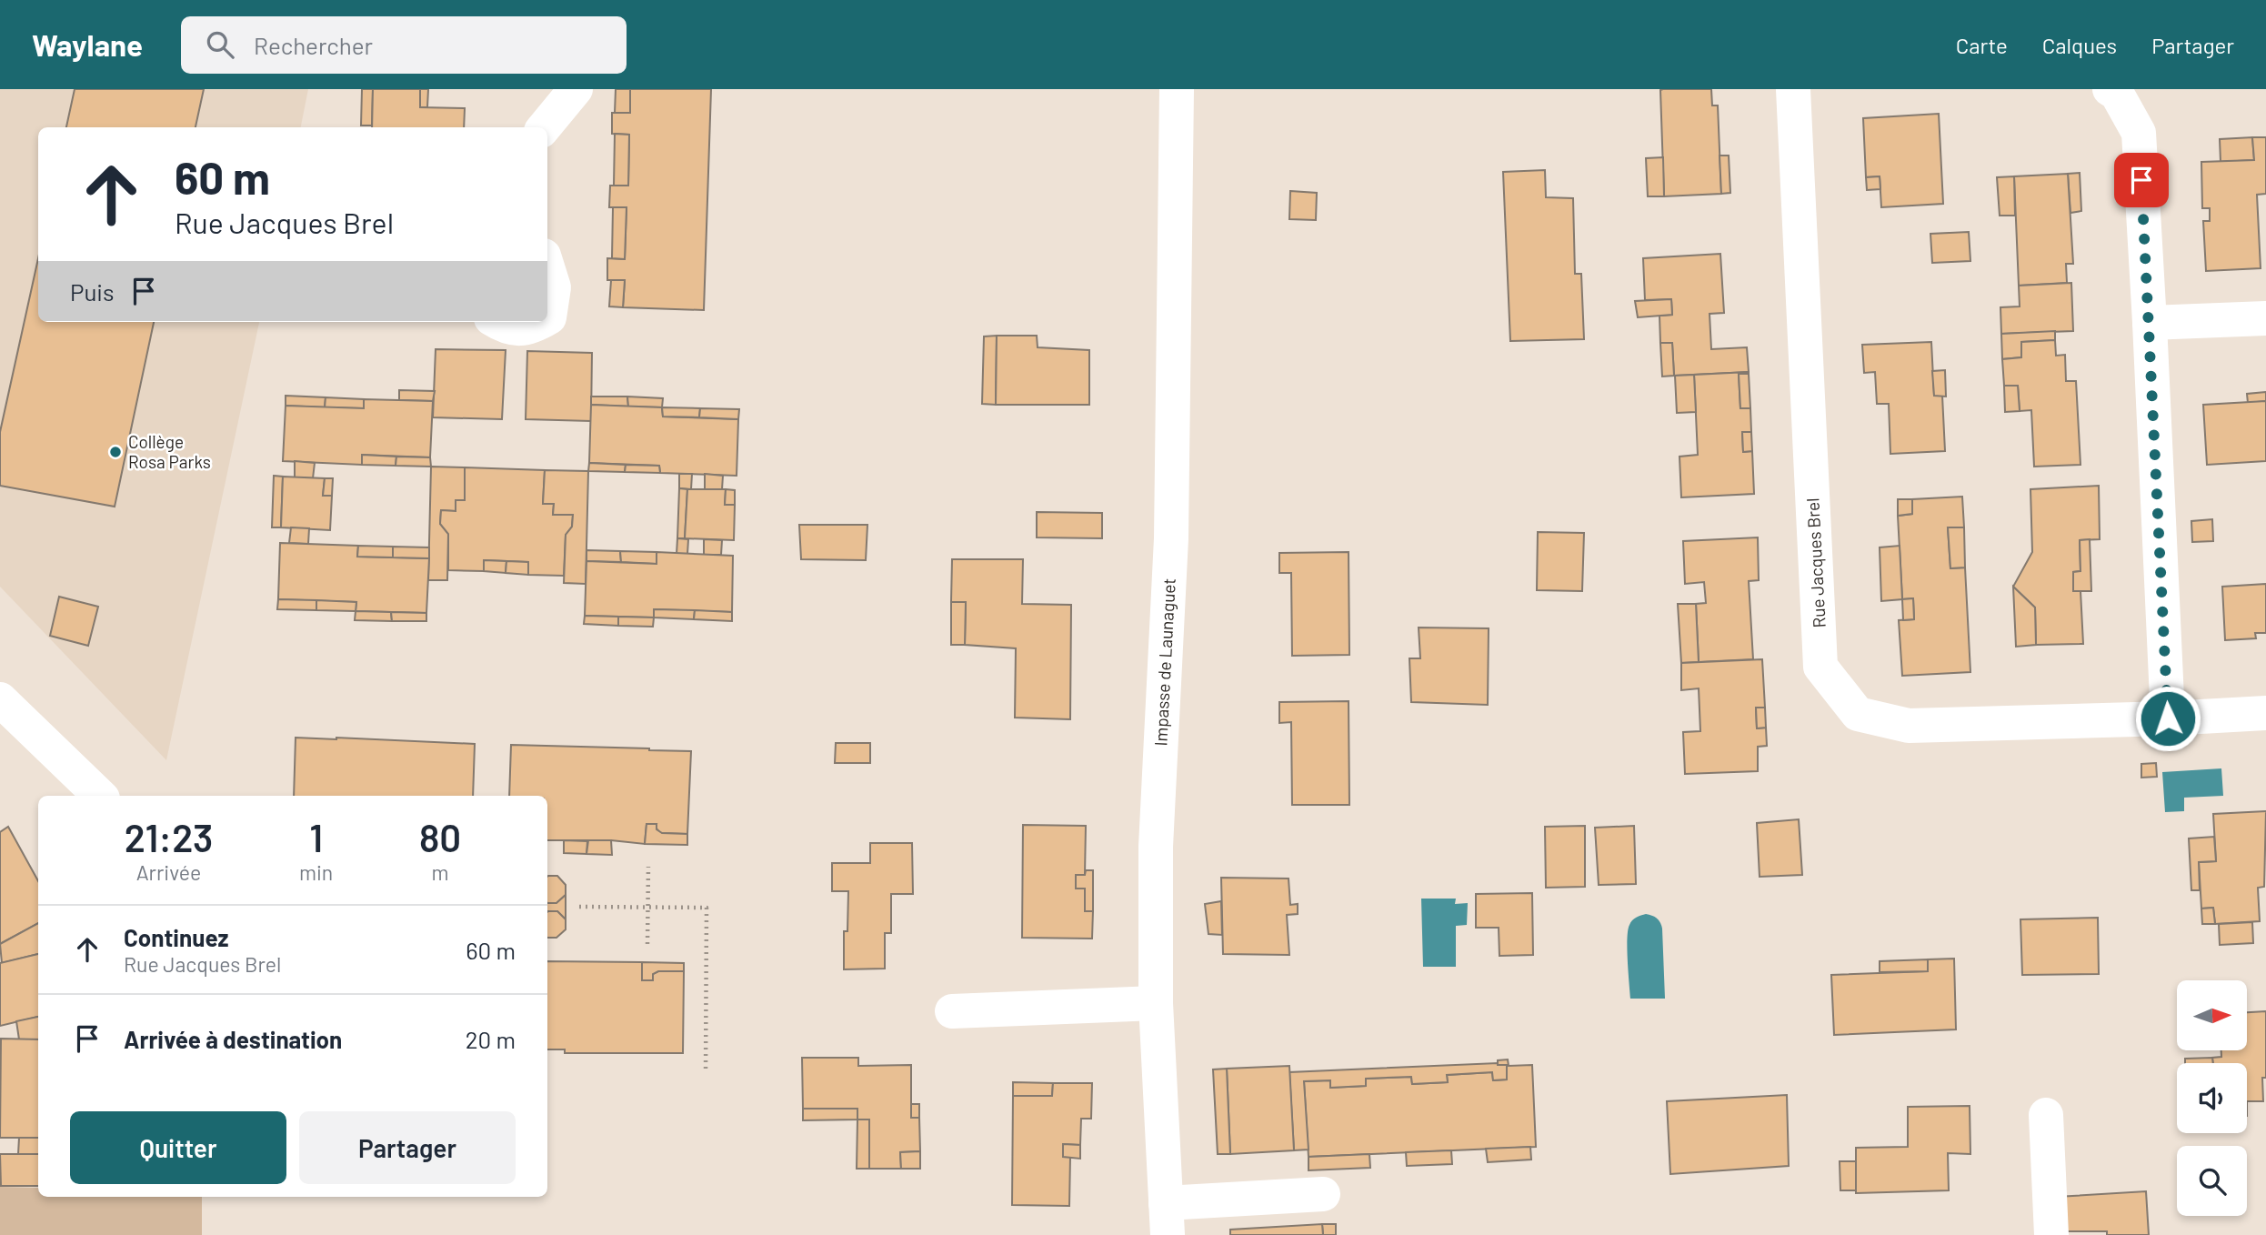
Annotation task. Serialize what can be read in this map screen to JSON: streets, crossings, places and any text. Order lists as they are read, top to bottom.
{
  "streets": {
    "street": ["Rue Jacques Brel", "Impasse de Launaguet"]
  },
  "places": ["Collège Rosa Parks"],
  "north": "right",
  "page": {
    "header": "Waylane",
    "search": "Rechercher",
    "nav": ["Carte", "Calques", "Partager"],
    "turn": ["60 m", "Rue Jacques Brel"],
    "then": "Puis",
    "eta": [
      "21:23",
      "Arrivée",
      "1",
      "min",
      "80",
      "m"
    ],
    "list": [
      {
        "name": "Continuez",
        "note": "Rue Jacques Brel",
        "value": "60 m"
      },
      {
        "name": "Arrivée à destination",
        "value": "20 m"
      }
    ],
    "buttons": ["Quitter", "Partager"]
  }
}
